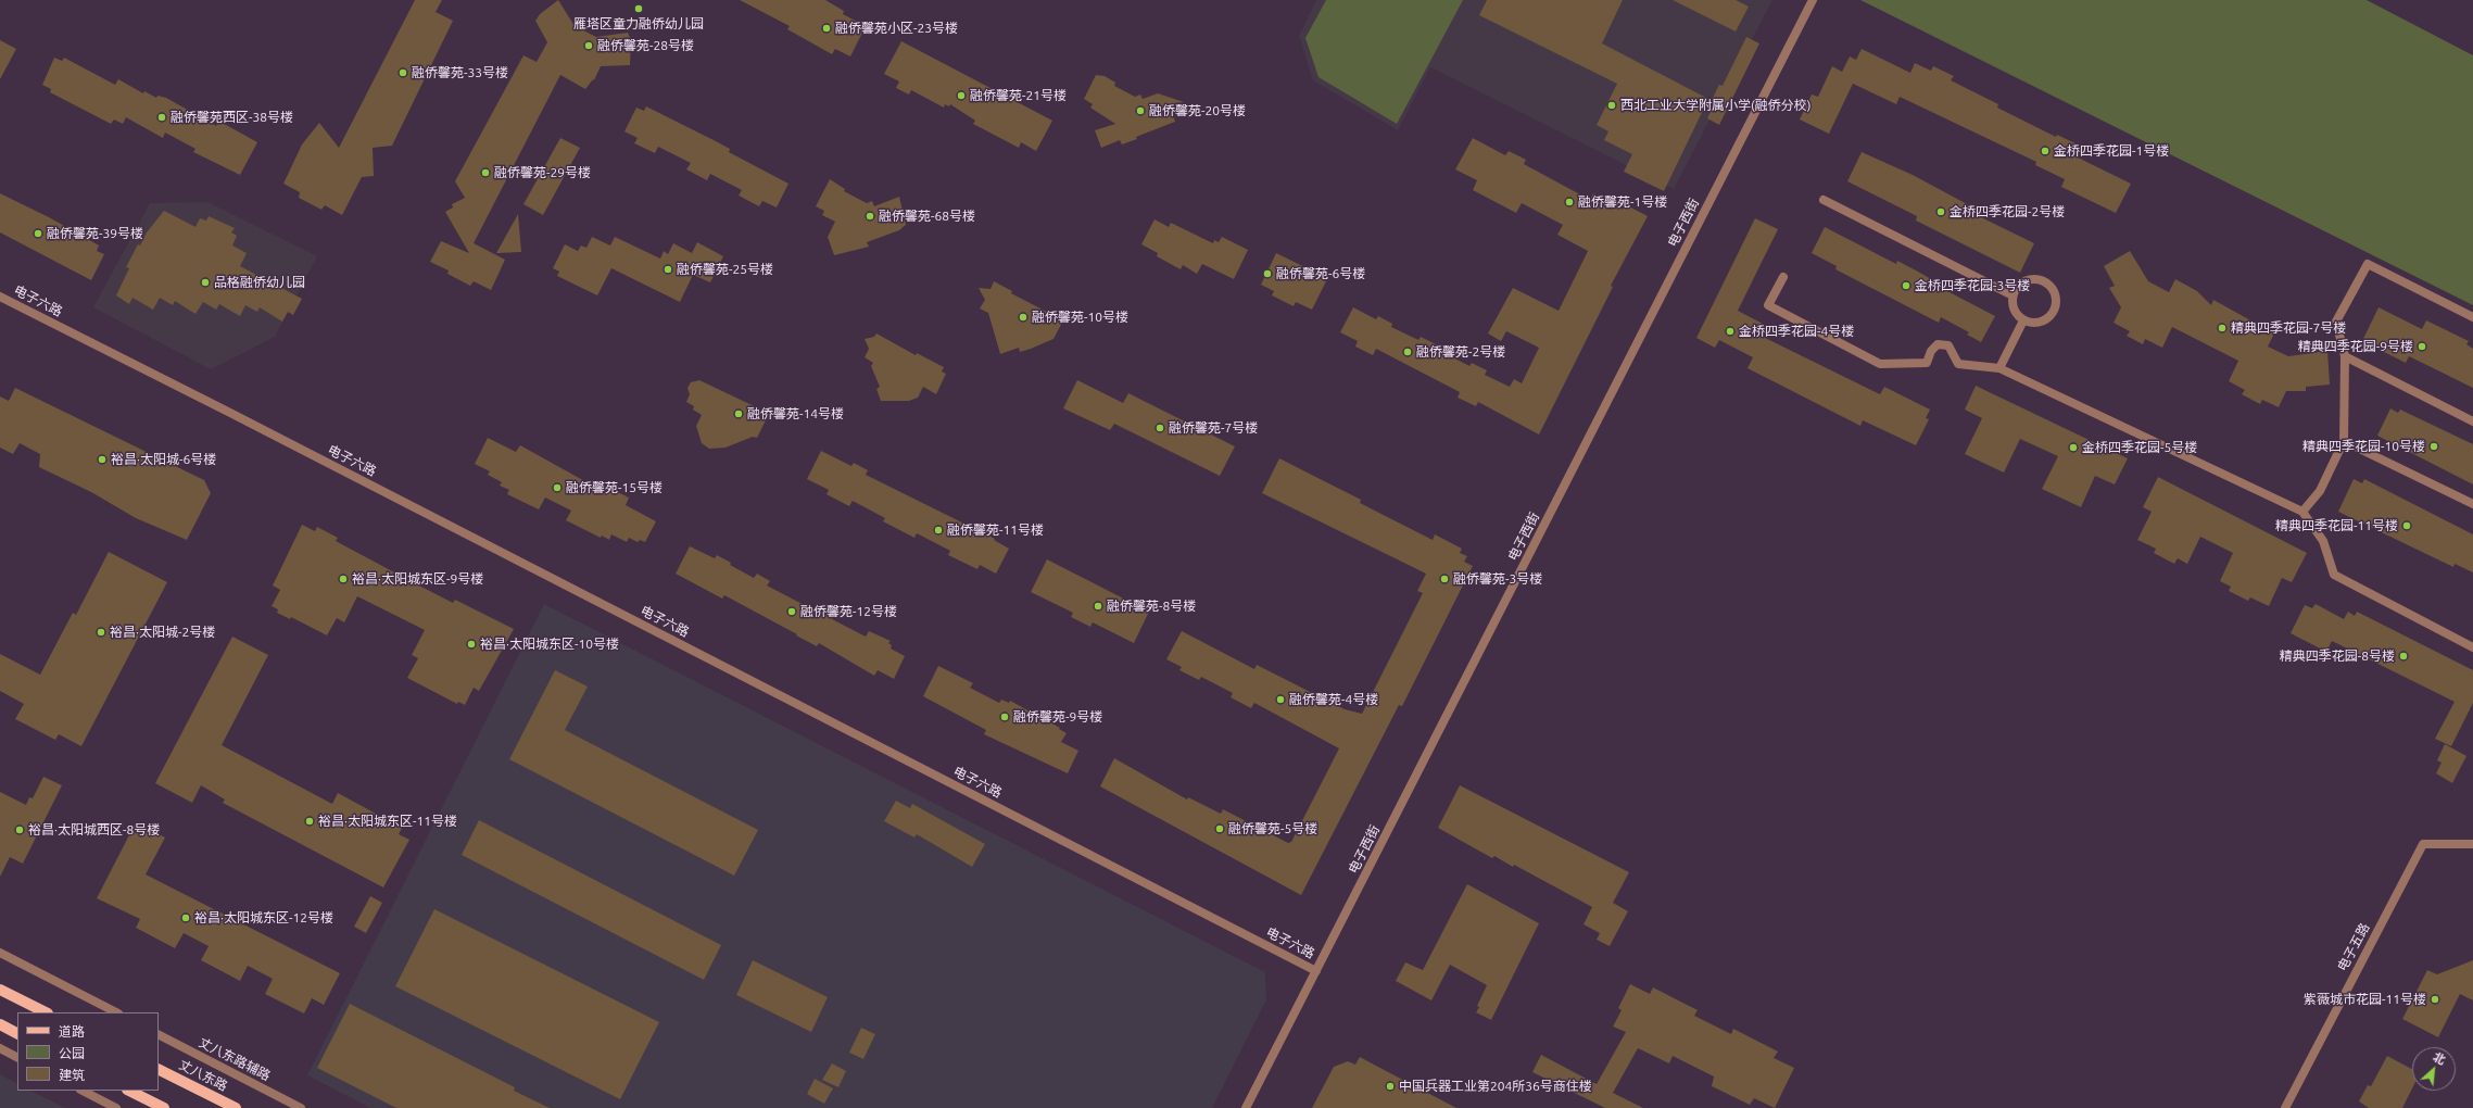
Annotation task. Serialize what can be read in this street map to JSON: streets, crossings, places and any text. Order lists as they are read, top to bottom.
{
  "streets": {
    "main road": ["丈八东路"],
    "street": [
      "电子西街",
      "电子六路",
      "电子五路",
      "丈八东路辅路"
    ]
  },
  "crossings": [
    ["电子西街", "电子六路"]
  ],
  "places": [
    "雁塔区童力融侨幼儿园",
    "融侨馨苑小区-23号楼",
    "融侨馨苑-28号楼",
    "融侨馨苑-33号楼",
    "融侨馨苑-21号楼",
    "西北工业大学附属小学(融侨分校)",
    "融侨馨苑-20号楼",
    "融侨馨苑西区-38号楼",
    "金桥四季花园-1号楼",
    "融侨馨苑-29号楼",
    "融侨馨苑-1号楼",
    "金桥四季花园-2号楼",
    "融侨馨苑-68号楼",
    "融侨馨苑-39号楼",
    "融侨馨苑-25号楼",
    "融侨馨苑-6号楼",
    "品格融侨幼儿园",
    "金桥四季花园-3号楼",
    "融侨馨苑-10号楼",
    "精典四季花园-7号楼",
    "金桥四季花园-4号楼",
    "精典四季花园-9号楼",
    "融侨馨苑-2号楼",
    "融侨馨苑-14号楼",
    "融侨馨苑-7号楼",
    "精典四季花园-10号楼",
    "金桥四季花园-5号楼",
    "裕昌·太阳城-6号楼",
    "融侨馨苑-15号楼",
    "精典四季花园-11号楼",
    "融侨馨苑-11号楼",
    "裕昌·太阳城东区-9号楼",
    "融侨馨苑-3号楼",
    "融侨馨苑-8号楼",
    "融侨馨苑-12号楼",
    "裕昌·太阳城-2号楼",
    "裕昌·太阳城东区-10号楼",
    "精典四季花园-8号楼",
    "融侨馨苑-4号楼",
    "融侨馨苑-9号楼",
    "裕昌·太阳城东区-11号楼",
    "融侨馨苑-5号楼",
    "裕昌·太阳城西区-8号楼",
    "裕昌·太阳城东区-12号楼",
    "紫薇城市花园-11号楼",
    "中国兵器工业第204所36号商住楼"
  ],
  "legend": ["道路", "公园", "建筑"],
  "north": "top right"
}
